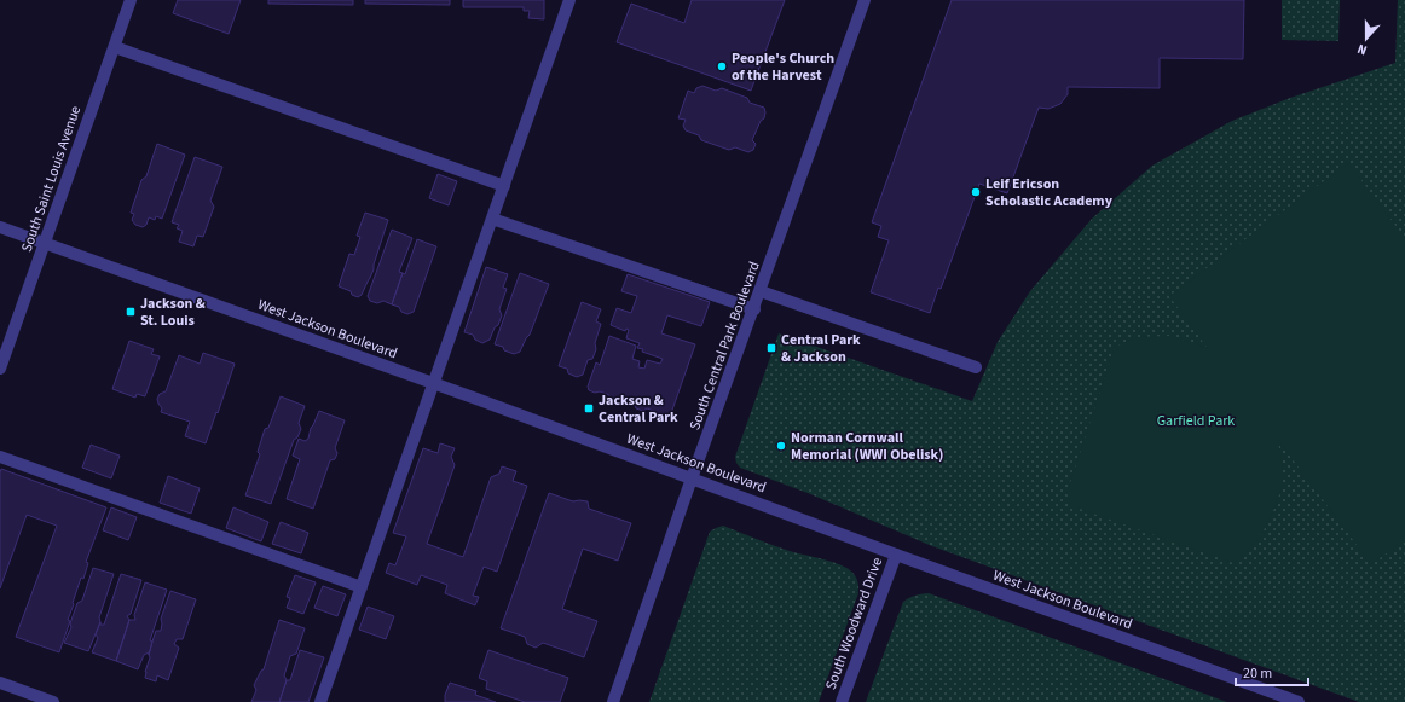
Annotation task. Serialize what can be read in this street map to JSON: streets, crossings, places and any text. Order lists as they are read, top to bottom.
{
  "streets": {
    "street": [
      "South Saint Louis Avenue",
      "West Jackson Boulevard",
      "South Central Park Boulevard",
      "South Woodward Drive"
    ]
  },
  "crossings": [
    ["South Saint Louis Avenue", "West Jackson Boulevard"],
    ["West Jackson Boulevard", "South Central Park Boulevard"],
    ["West Jackson Boulevard", "South Woodward Drive"]
  ],
  "parks": ["Garfield Park"],
  "places": {
    "other": ["People's Church of the Harvest", "Leif Ericson Scholastic Academy", "Norman Cornwall Memorial (WWI Obelisk)"],
    "transit": ["Jackson & St. Louis", "Central Park & Jackson", "Jackson & Central Park"]
  },
  "scale_bar": "20 m",
  "north": "bottom"
}
